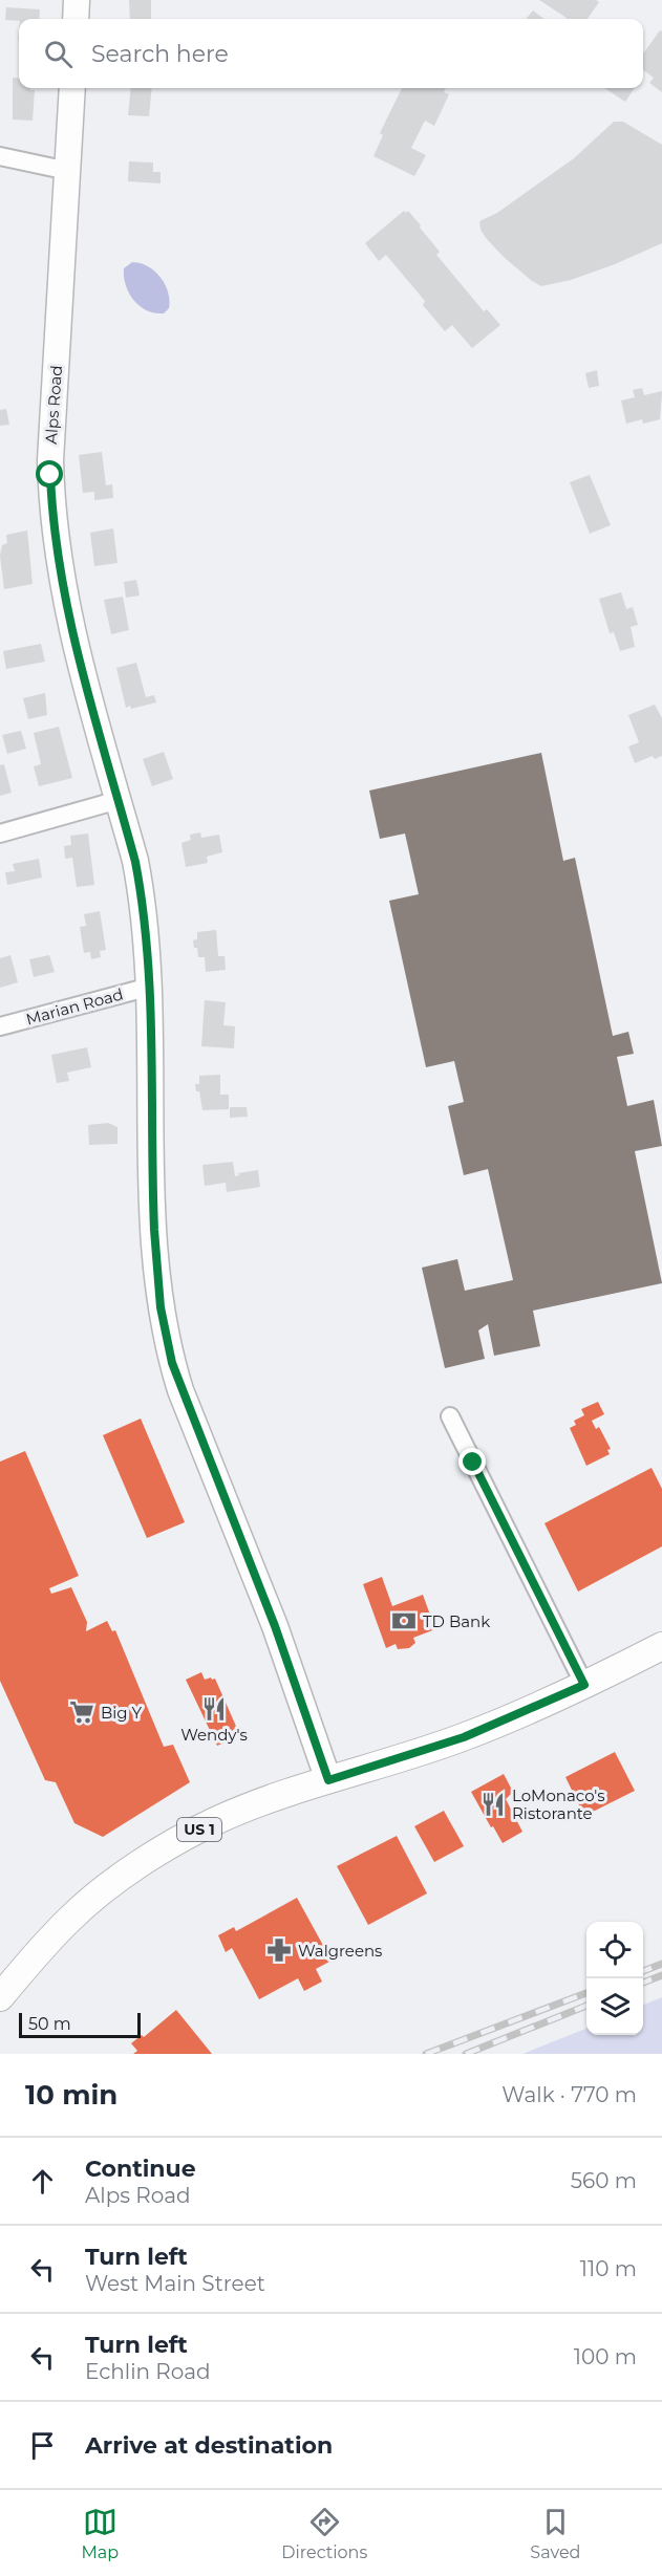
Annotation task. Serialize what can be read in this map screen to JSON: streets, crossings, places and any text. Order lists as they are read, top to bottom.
{
  "streets": {
    "main road": ["US 1"],
    "street": ["Alps Road", "Marian Road"]
  },
  "crossings": [
    ["Alps Road", "Marian Road"],
    ["Alps Road", "US 1"]
  ],
  "places": {
    "bank": ["TD Bank"],
    "restaurant": ["Wendy's", "LoMonaco's Ristorante"],
    "supermarket": ["Big Y"],
    "pharmacy": ["Walgreens"]
  },
  "scale_bar": "50 m",
  "page": {
    "search": "Search here",
    "scale": "50 m",
    "heading": ["10 min", "Walk · 770 m"],
    "list": [
      ["Continue", "Alps Road", "560 m"],
      ["Turn left", "West Main Street", "110 m"],
      ["Turn left", "Echlin Road", "100 m"],
      "Arrive at destination"
    ],
    "nav": ["Map", "Directions", "Saved"]
  }
}
